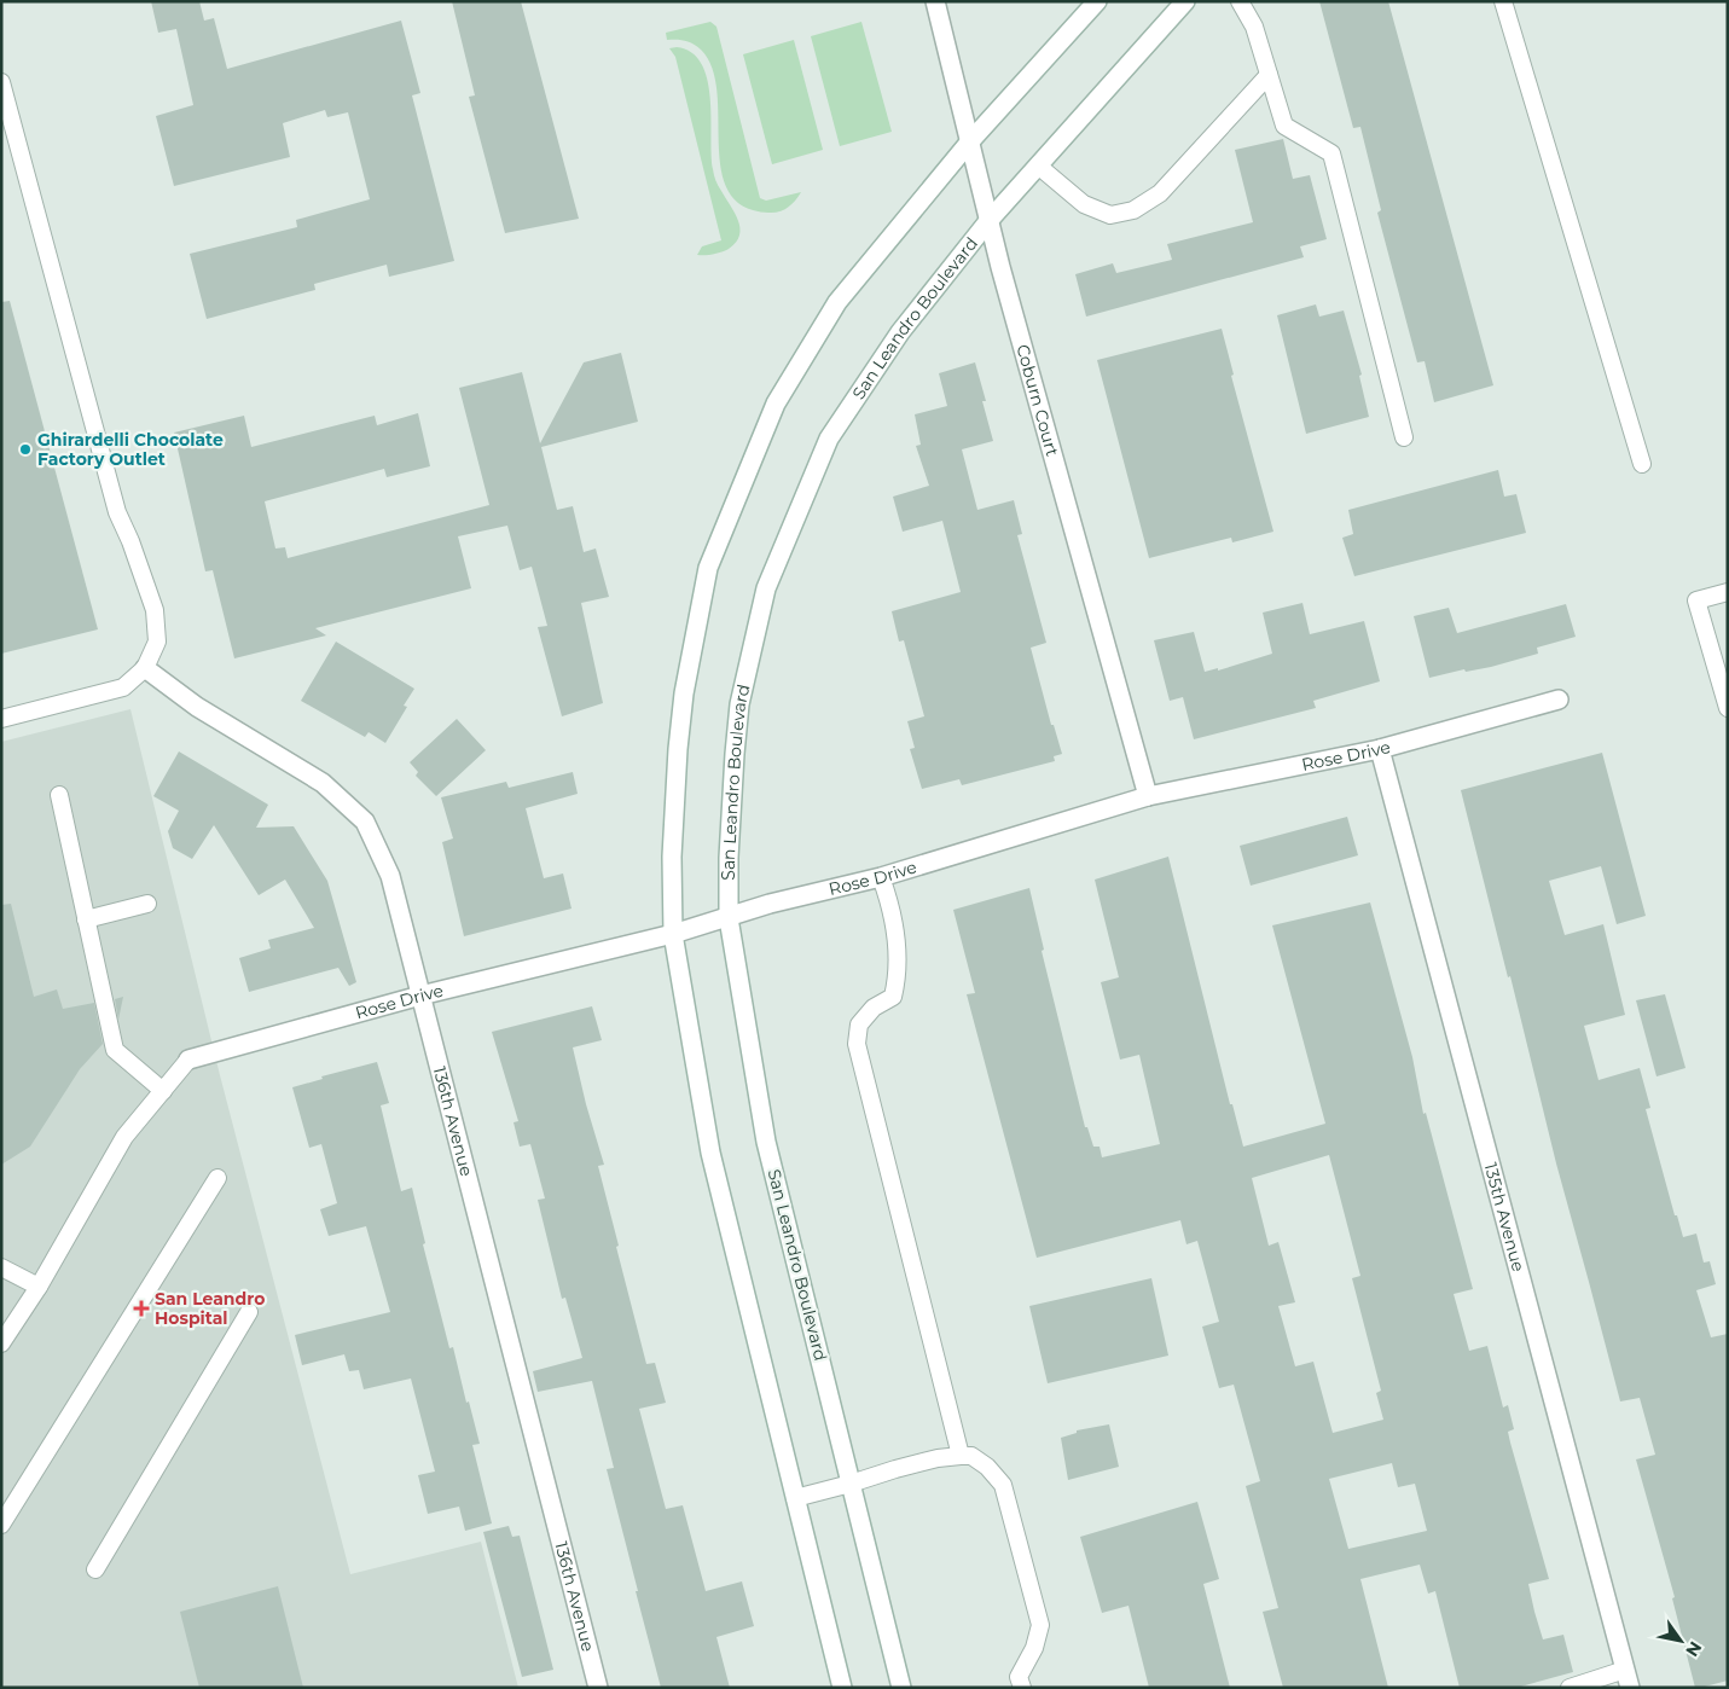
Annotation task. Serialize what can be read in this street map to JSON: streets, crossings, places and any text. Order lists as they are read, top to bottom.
{
  "streets": {
    "street": [
      "San Leandro Boulevard",
      "Coburn Court",
      "Rose Drive",
      "136th Avenue",
      "135th Avenue"
    ]
  },
  "crossings": [
    ["San Leandro Boulevard", "Coburn Court"],
    ["San Leandro Boulevard", "Rose Drive"],
    ["Coburn Court", "Rose Drive"],
    ["Rose Drive", "136th Avenue"],
    ["Rose Drive", "135th Avenue"]
  ],
  "places": {
    "other": ["Ghirardelli Chocolate Factory Outlet"],
    "health": ["San Leandro Hospital"]
  },
  "north": "bottom right"
}
